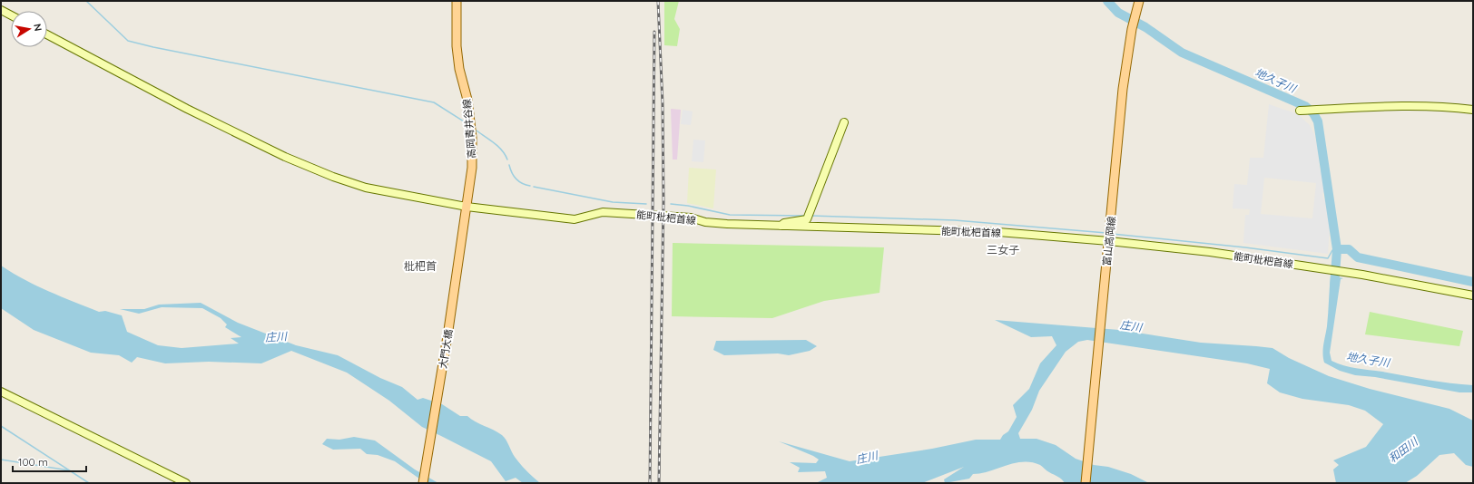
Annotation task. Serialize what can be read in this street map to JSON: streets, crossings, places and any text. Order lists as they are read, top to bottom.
{
  "streets": {
    "main road": [
      "高岡青井谷線",
      "能町枇杷首線",
      "富山高岡線",
      "大門大橋"
    ]
  },
  "crossings": [
    ["高岡青井谷線", "能町枇杷首線"],
    ["高岡青井谷線", "大門大橋"],
    ["能町枇杷首線", "富山高岡線"],
    ["能町枇杷首線", "大門大橋"]
  ],
  "districts": ["三女子", "枇杷首"],
  "water": ["地久子川", "庄川", "和田川"],
  "scale_bar": "100 m",
  "north": "right"
}
